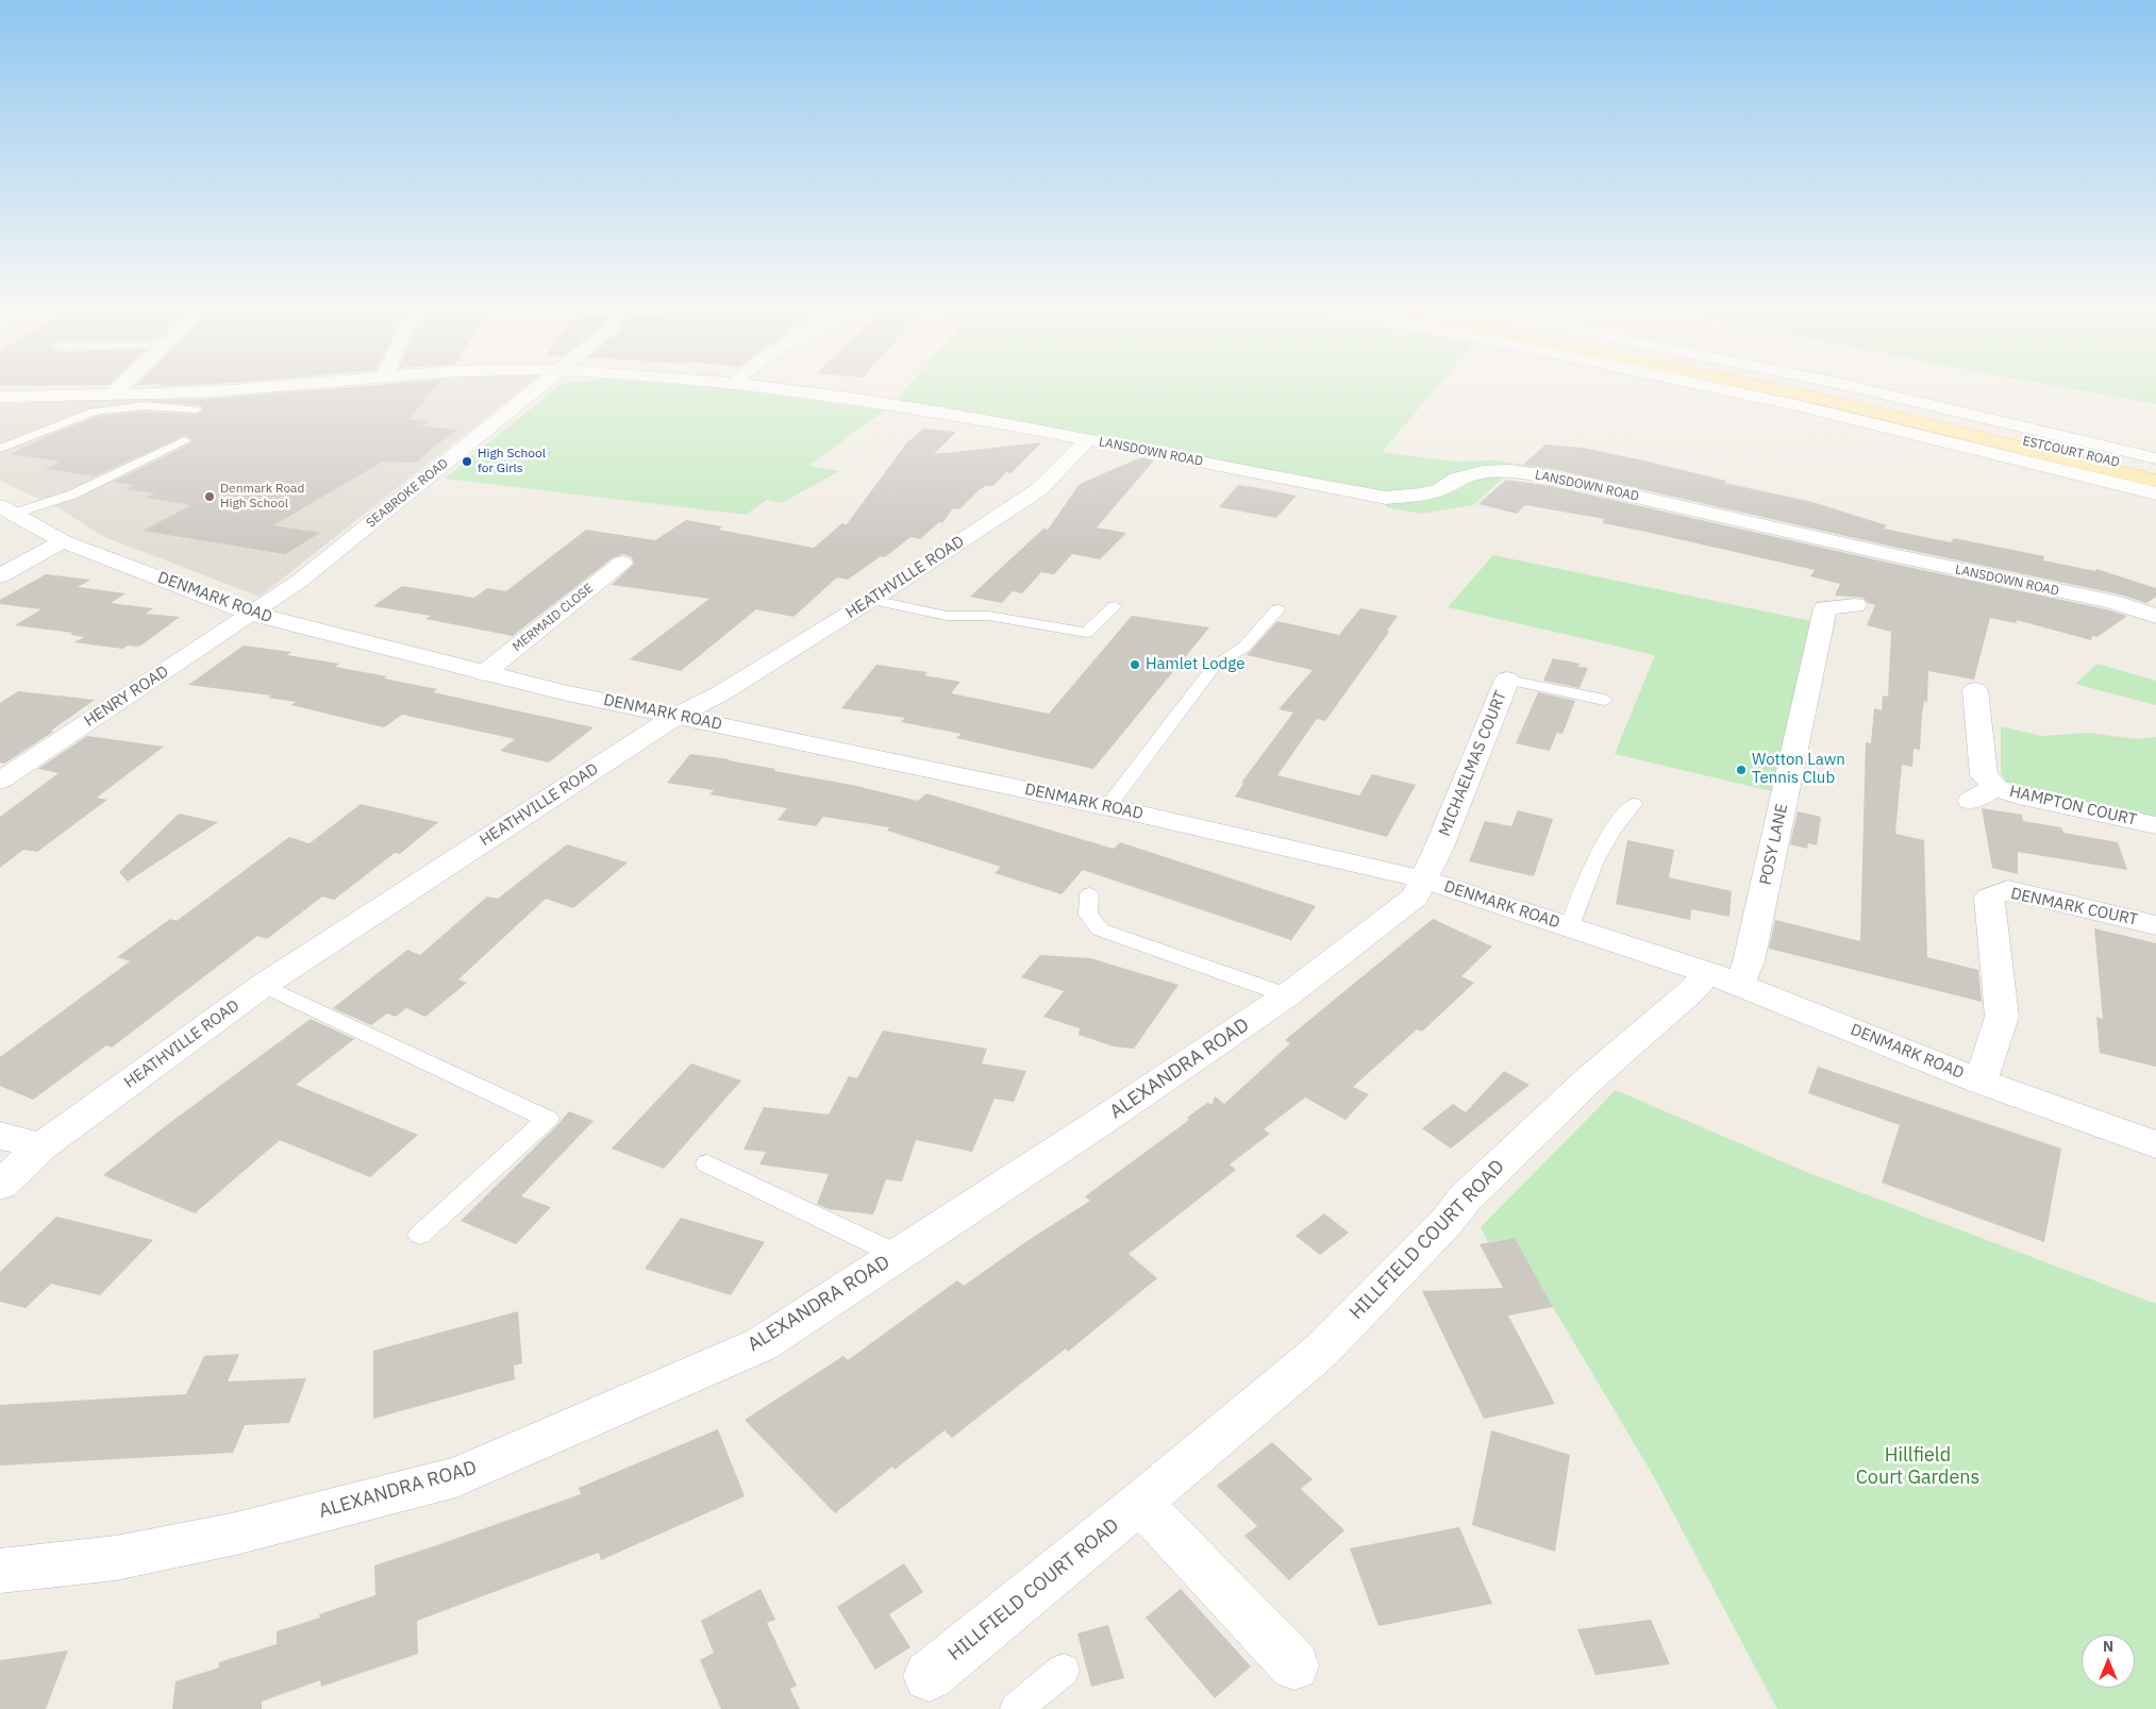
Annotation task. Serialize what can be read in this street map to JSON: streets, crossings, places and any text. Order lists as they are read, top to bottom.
{
  "streets": {
    "main road": ["ESTCOURT ROAD"],
    "street": [
      "LANSDOWN ROAD",
      "SEABROKE ROAD",
      "HEATHVILLE ROAD",
      "DENMARK ROAD",
      "MERMAID CLOSE",
      "HENRY ROAD",
      "MICHAELMAS COURT",
      "HAMPTON COURT",
      "POSY LANE",
      "DENMARK COURT",
      "ALEXANDRA ROAD",
      "HILLFIELD COURT ROAD"
    ]
  },
  "crossings": [
    ["LANSDOWN ROAD", "HEATHVILLE ROAD"],
    ["SEABROKE ROAD", "DENMARK ROAD"],
    ["SEABROKE ROAD", "HENRY ROAD"],
    ["HEATHVILLE ROAD", "DENMARK ROAD"],
    ["DENMARK ROAD", "MERMAID CLOSE"],
    ["DENMARK ROAD", "HENRY ROAD"],
    ["DENMARK ROAD", "MICHAELMAS COURT"],
    ["DENMARK ROAD", "POSY LANE"],
    ["DENMARK ROAD", "DENMARK COURT"],
    ["DENMARK ROAD", "ALEXANDRA ROAD"],
    ["DENMARK ROAD", "HILLFIELD COURT ROAD"],
    ["MICHAELMAS COURT", "ALEXANDRA ROAD"],
    ["POSY LANE", "HILLFIELD COURT ROAD"]
  ],
  "parks": ["Hillfield Court Gardens"],
  "places": [
    "High School for Girls",
    "Denmark Road High School",
    "Hamlet Lodge",
    "Wotton Lawn Tennis Club"
  ],
  "north": "top"
}
